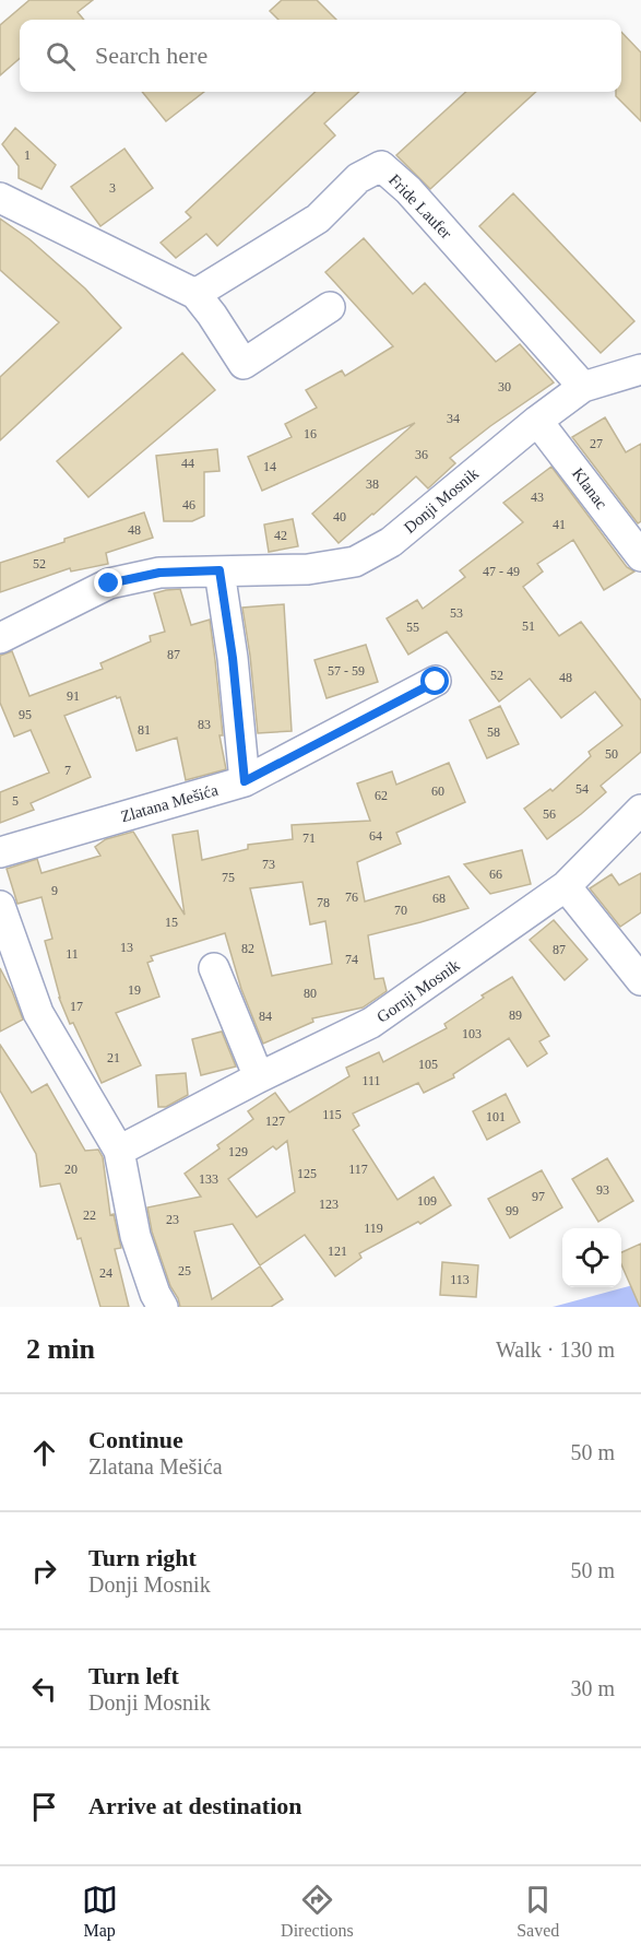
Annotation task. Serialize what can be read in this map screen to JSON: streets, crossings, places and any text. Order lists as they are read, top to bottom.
{
  "streets": {
    "street": [
      "Fride Laufer",
      "Klanac",
      "Donji Mosnik",
      "Zlatana Mešića",
      "Gornji Mosnik"
    ]
  },
  "crossings": [
    ["Fride Laufer", "Donji Mosnik"],
    ["Klanac", "Donji Mosnik"]
  ],
  "house_numbers": [
    "1",
    "3",
    "30",
    "34",
    "16",
    "27",
    "36",
    "44",
    "14",
    "38",
    "43",
    "46",
    "40",
    "41",
    "48",
    "42",
    "52",
    "47 - 49",
    "53",
    "51",
    "55",
    "87",
    "57 - 59",
    "52",
    "48",
    "91",
    "95",
    "83",
    "81",
    "58",
    "50",
    "7",
    "54",
    "60",
    "62",
    "5",
    "56",
    "64",
    "71",
    "73",
    "66",
    "75",
    "9",
    "76",
    "68",
    "78",
    "70",
    "15",
    "13",
    "82",
    "87",
    "11",
    "74",
    "19",
    "80",
    "17",
    "89",
    "84",
    "103",
    "21",
    "105",
    "111",
    "115",
    "101",
    "127",
    "129",
    "20",
    "117",
    "125",
    "133",
    "93",
    "97",
    "109",
    "123",
    "99",
    "22",
    "23",
    "119",
    "121",
    "25",
    "24",
    "113"
  ],
  "page": {
    "search": "Search here",
    "heading": ["2 min", "Walk · 130 m"],
    "list": [
      ["Continue", "Zlatana Mešića", "50 m"],
      ["Turn right", "Donji Mosnik", "50 m"],
      ["Turn left", "Donji Mosnik", "30 m"],
      "Arrive at destination"
    ],
    "nav": ["Map", "Directions", "Saved"]
  }
}
